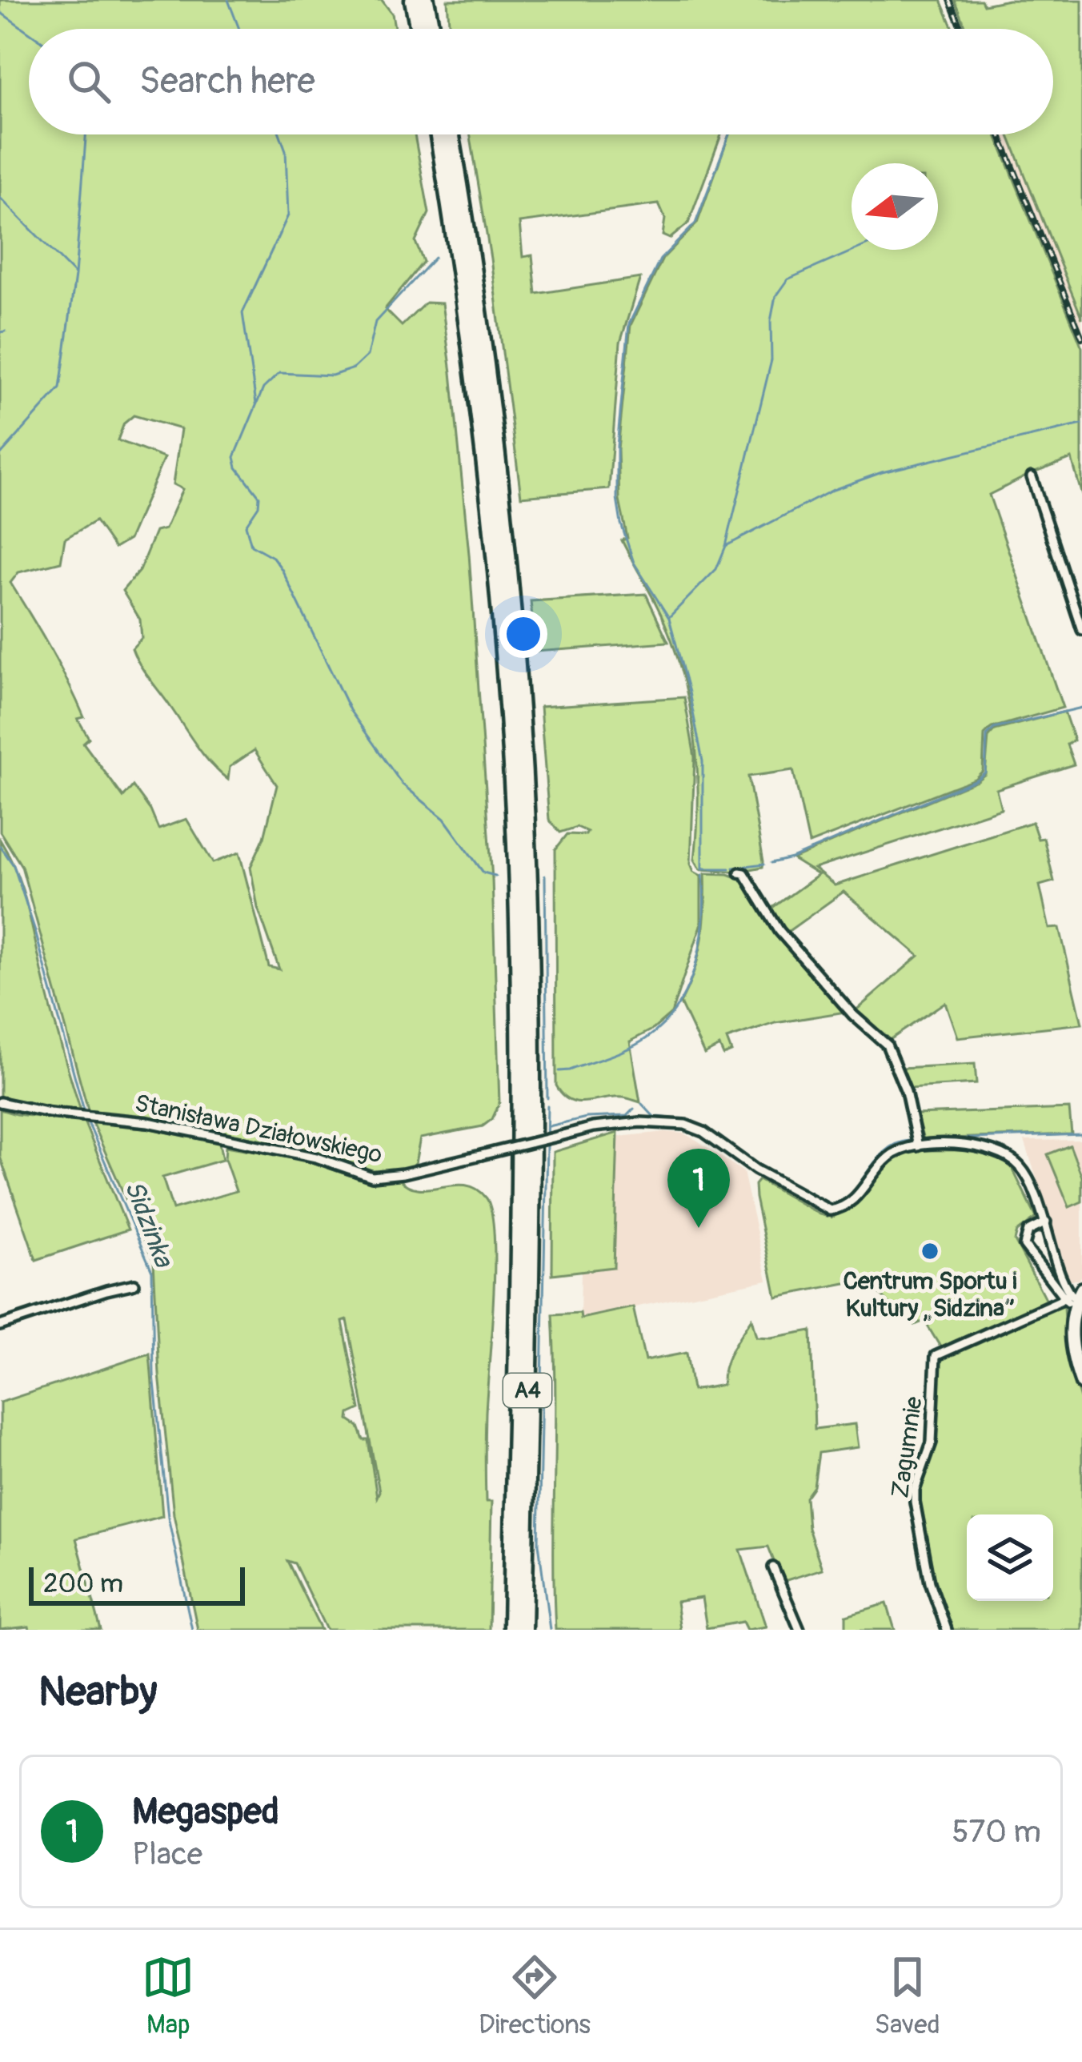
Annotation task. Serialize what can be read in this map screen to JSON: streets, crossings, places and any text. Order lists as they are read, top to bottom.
{
  "streets": {
    "highway": ["A4"],
    "street": ["Stanisława Działowskiego", "Zagumnie"]
  },
  "water": ["Sidzinka"],
  "places": ["Centrum Sportu i Kultury „Sidzina”"],
  "scale_bar": "200 m",
  "north": "left",
  "page": {
    "search": "Search here",
    "pins": "1",
    "scale": "200 m",
    "heading": "Nearby",
    "list": [
      {
        "mark": "1",
        "name": "Megasped",
        "note": "Place",
        "value": "570 m"
      }
    ],
    "nav": ["Map", "Directions", "Saved"]
  }
}
